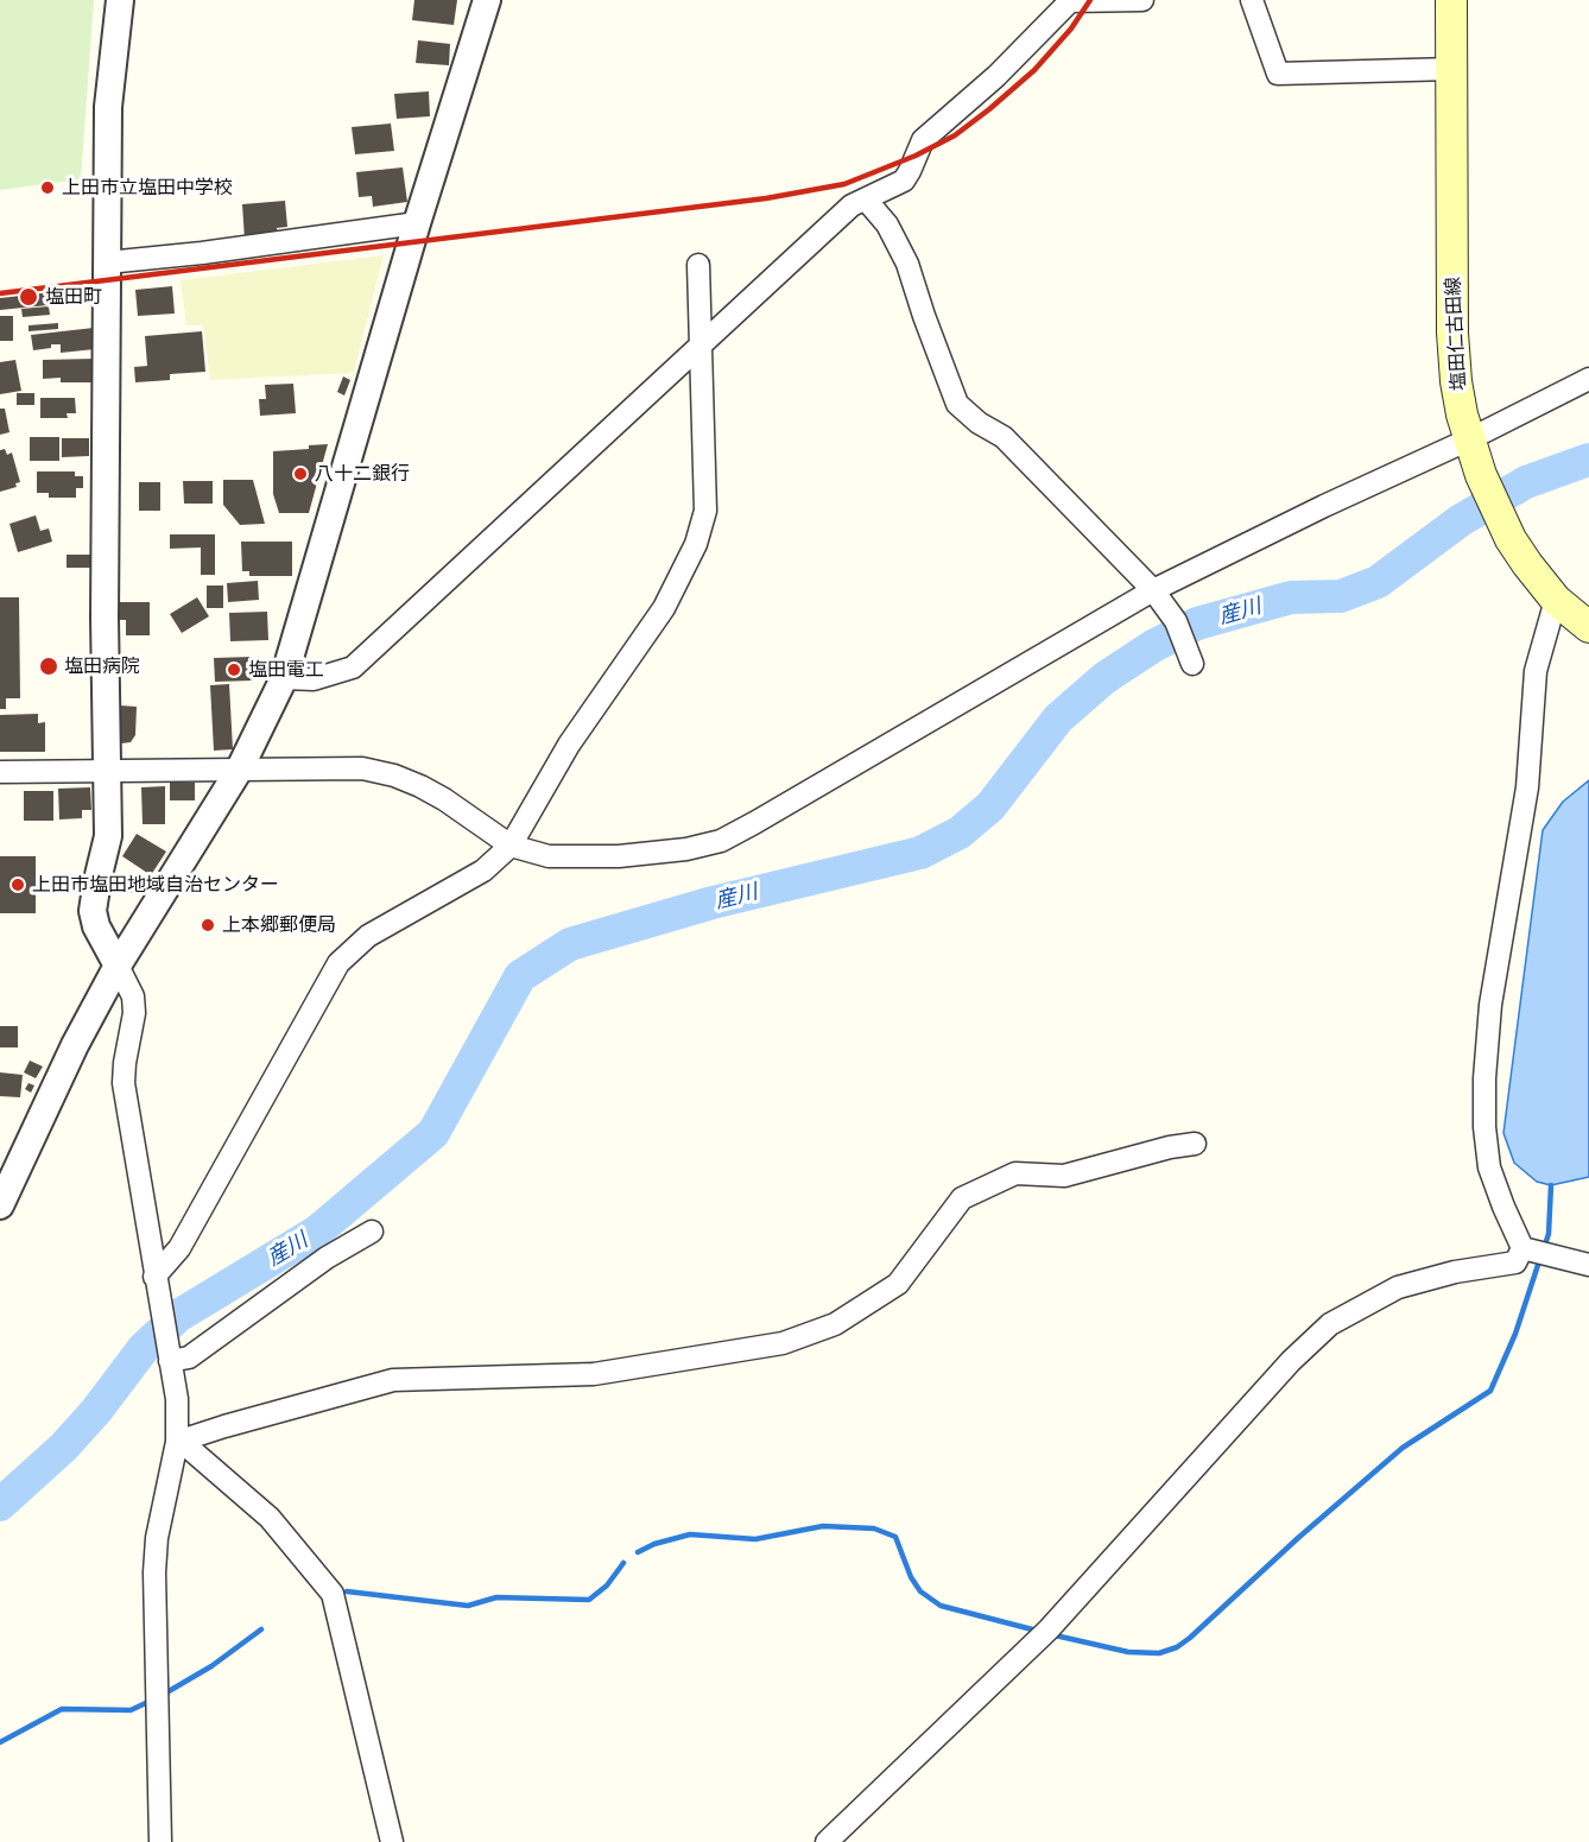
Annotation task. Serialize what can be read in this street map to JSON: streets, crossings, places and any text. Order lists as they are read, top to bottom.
{
  "streets": {
    "main road": ["塩田仁古田線"]
  },
  "water": ["産川"],
  "places": [
    "上田市立塩田中学校",
    "塩田町",
    "八十二銀行",
    "塩田病院",
    "塩田電工",
    "上田市塩田地域自治センター",
    "上本郷郵便局"
  ]
}
